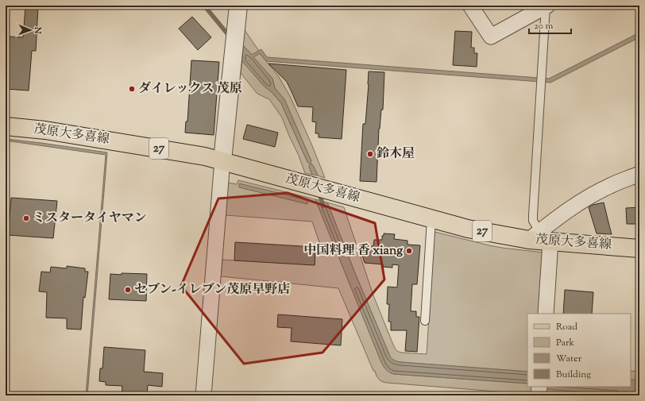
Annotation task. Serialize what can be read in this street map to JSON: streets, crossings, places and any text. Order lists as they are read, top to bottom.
{
  "streets": {
    "main road": ["茂原大多喜線", "27"]
  },
  "places": [
    "ダイレックス 茂原",
    "鈴木屋",
    "ミスタータイヤマン",
    "中国料理 香 xiang",
    "セブン-イレブン茂原早野店"
  ],
  "legend": [
    "Road",
    "Park",
    "Water",
    "Building"
  ],
  "scale_bar": "20 m",
  "north": "right"
}
